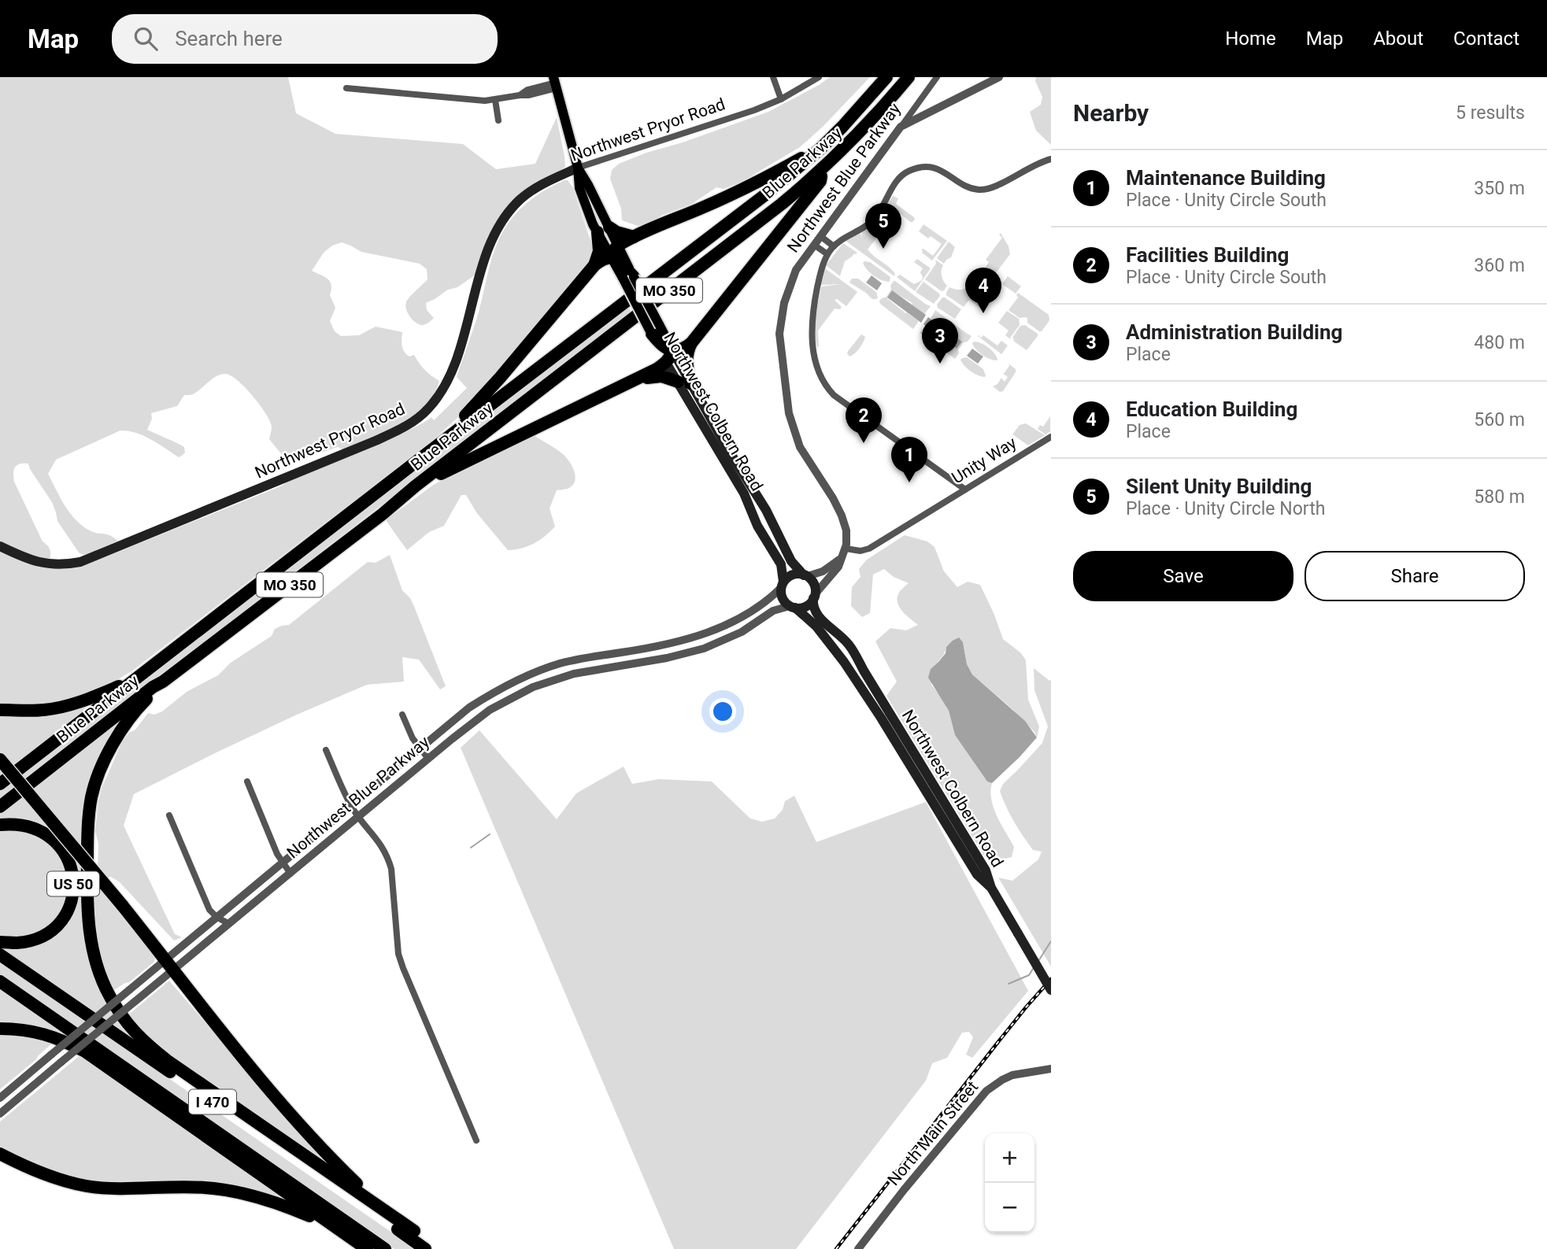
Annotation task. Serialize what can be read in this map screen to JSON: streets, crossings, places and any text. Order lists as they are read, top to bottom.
{
  "streets": {
    "highway": [
      "Blue Parkway",
      "MO 350",
      "US 50",
      "I 470"
    ],
    "main road": ["Northwest Pryor Road", "Northwest Colbern Road"],
    "street": ["Northwest Blue Parkway", "Unity Way", "North Main Street"]
  },
  "crossings": [
    ["Northwest Blue Parkway", "Northwest Colbern Road"],
    ["Northwest Blue Parkway", "Unity Way"]
  ],
  "page": {
    "header": "Map",
    "search": "Search here",
    "nav": [
      "Home",
      "Map",
      "About",
      "Contact"
    ],
    "heading": ["Nearby", "5 results"],
    "list": [
      {
        "mark": "1",
        "name": "Maintenance Building",
        "note": "Place · Unity Circle South",
        "value": "350 m"
      },
      {
        "mark": "2",
        "name": "Facilities Building",
        "note": "Place · Unity Circle South",
        "value": "360 m"
      },
      {
        "mark": "3",
        "name": "Administration Building",
        "note": "Place",
        "value": "480 m"
      },
      {
        "mark": "4",
        "name": "Education Building",
        "note": "Place",
        "value": "560 m"
      },
      {
        "mark": "5",
        "name": "Silent Unity Building",
        "note": "Place · Unity Circle North",
        "value": "580 m"
      }
    ],
    "pins": [
      "5",
      "4",
      "3",
      "2",
      "1"
    ],
    "buttons": ["Save", "Share"],
    "map_buttons": ["+", "−"]
  }
}
